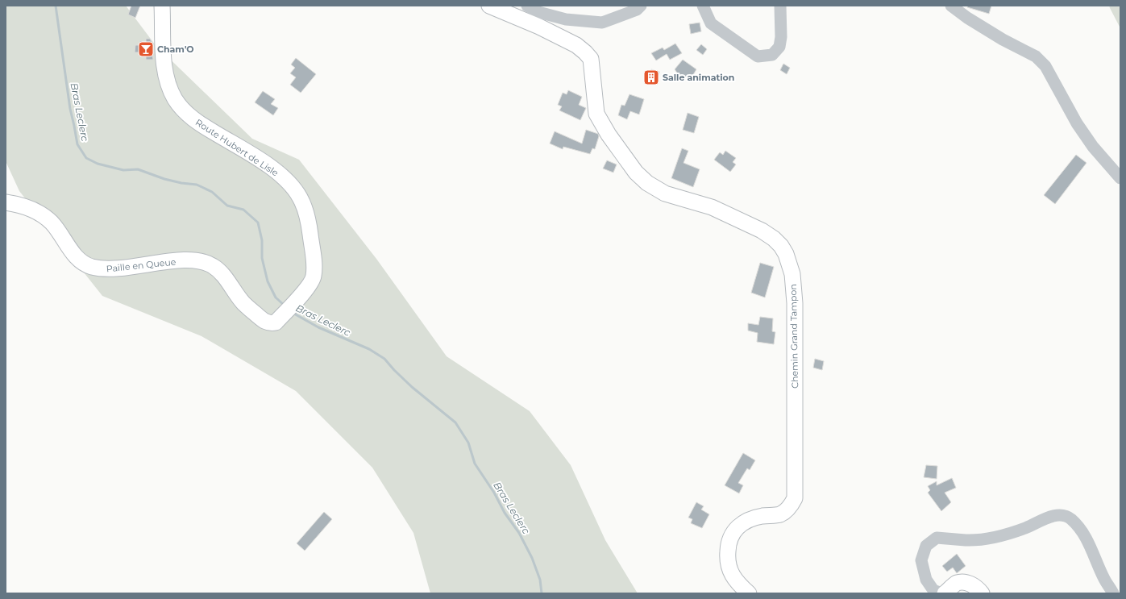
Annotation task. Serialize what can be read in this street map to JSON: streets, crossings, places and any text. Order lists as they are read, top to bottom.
{
  "streets": {
    "main road": ["Route Hubert de Lisle", "Paille en Queue", "Chemin Grand Tampon"]
  },
  "crossings": [
    ["Route Hubert de Lisle", "Paille en Queue"]
  ],
  "water": ["Bras Leclerc"],
  "places": {
    "bar": ["Cham'O"],
    "building": ["Salle animation"]
  }
}
